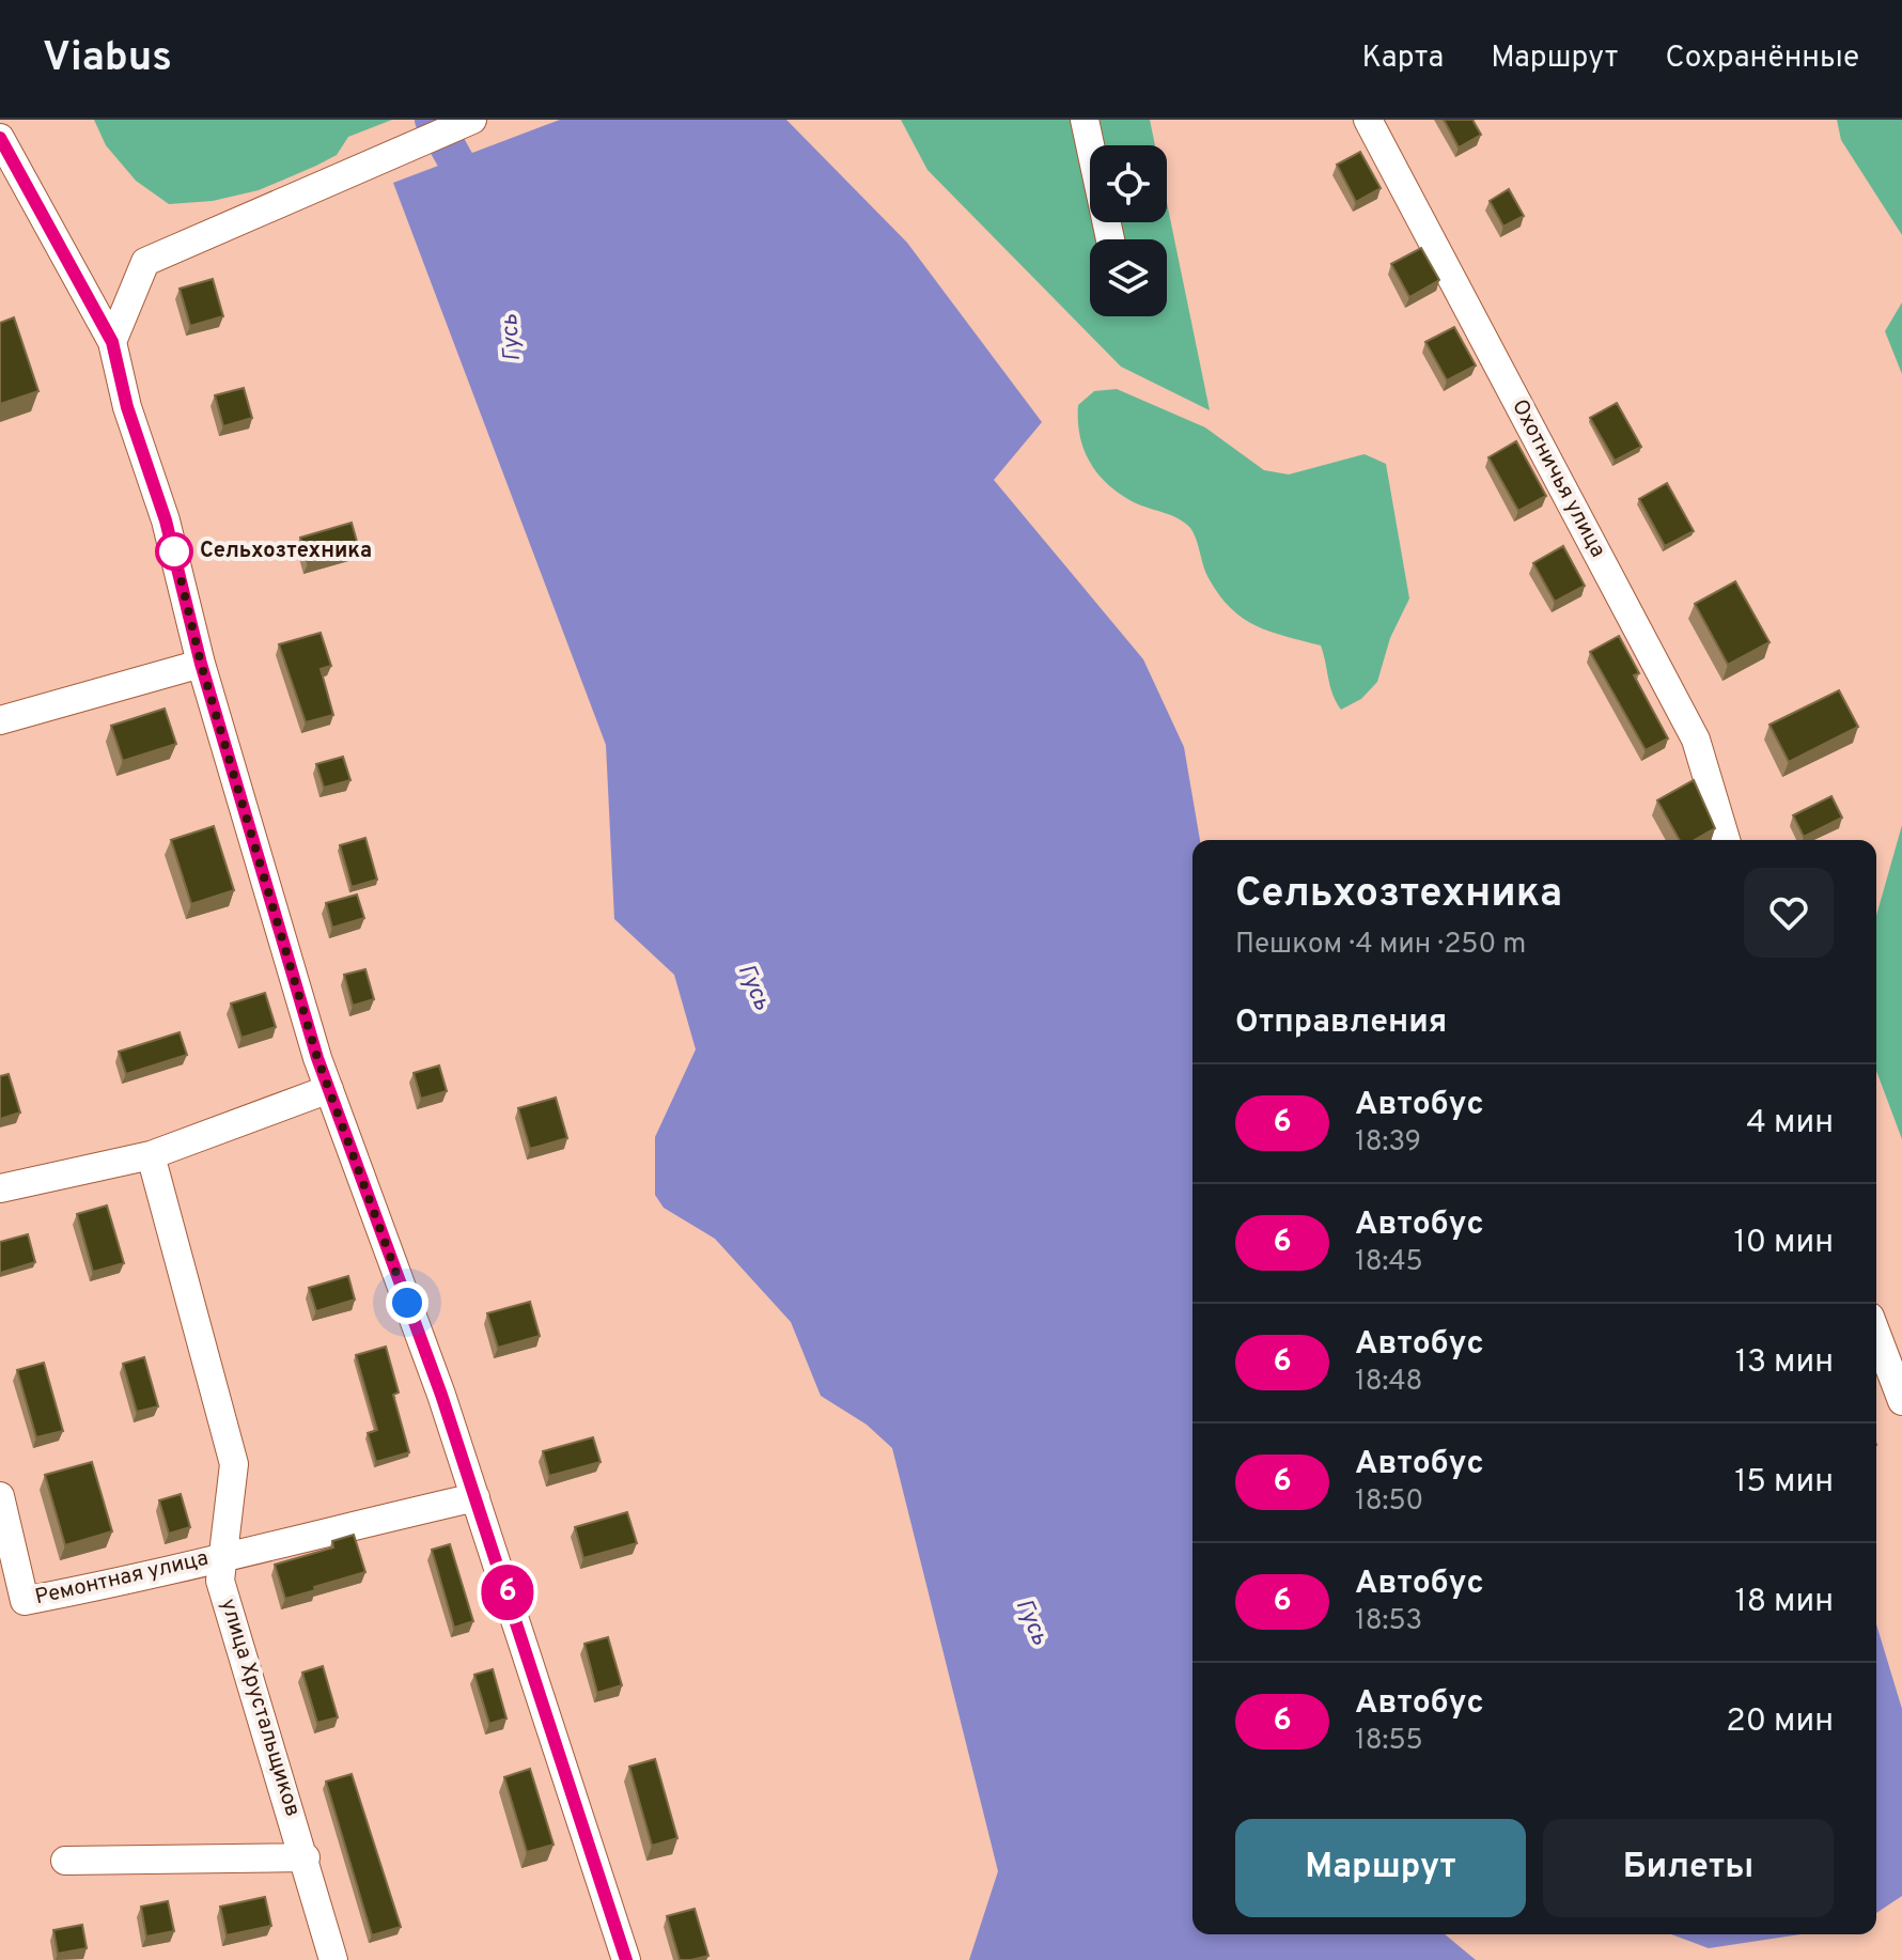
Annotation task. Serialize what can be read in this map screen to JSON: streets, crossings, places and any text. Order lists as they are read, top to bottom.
{
  "streets": {
    "street": ["Охотничья улица", "Ремонтная улица", "улица Хрустальщиков"]
  },
  "crossings": [
    ["Ремонтная улица", "улица Хрустальщиков"]
  ],
  "water": ["Гусь"],
  "places": ["Сельхозтехника"],
  "lines": ["bus line 6"],
  "page": {
    "header": "Viabus",
    "nav": ["Карта", "Маршрут", "Сохранённые"],
    "on_map": "6",
    "heading": [
      ["Сельхозтехника", "Пешком · 4 мин · 250 m"],
      "Отправления"
    ],
    "list": [
      {
        "mark": "6",
        "name": "Автобус",
        "note": "18:39",
        "value": "4 мин"
      },
      {
        "mark": "6",
        "name": "Автобус",
        "note": "18:45",
        "value": "10 мин"
      },
      {
        "mark": "6",
        "name": "Автобус",
        "note": "18:48",
        "value": "13 мин"
      },
      {
        "mark": "6",
        "name": "Автобус",
        "note": "18:50",
        "value": "15 мин"
      },
      {
        "mark": "6",
        "name": "Автобус",
        "note": "18:53",
        "value": "18 мин"
      },
      {
        "mark": "6",
        "name": "Автобус",
        "note": "18:55",
        "value": "20 мин"
      }
    ],
    "buttons": ["Маршрут", "Билеты"]
  }
}
